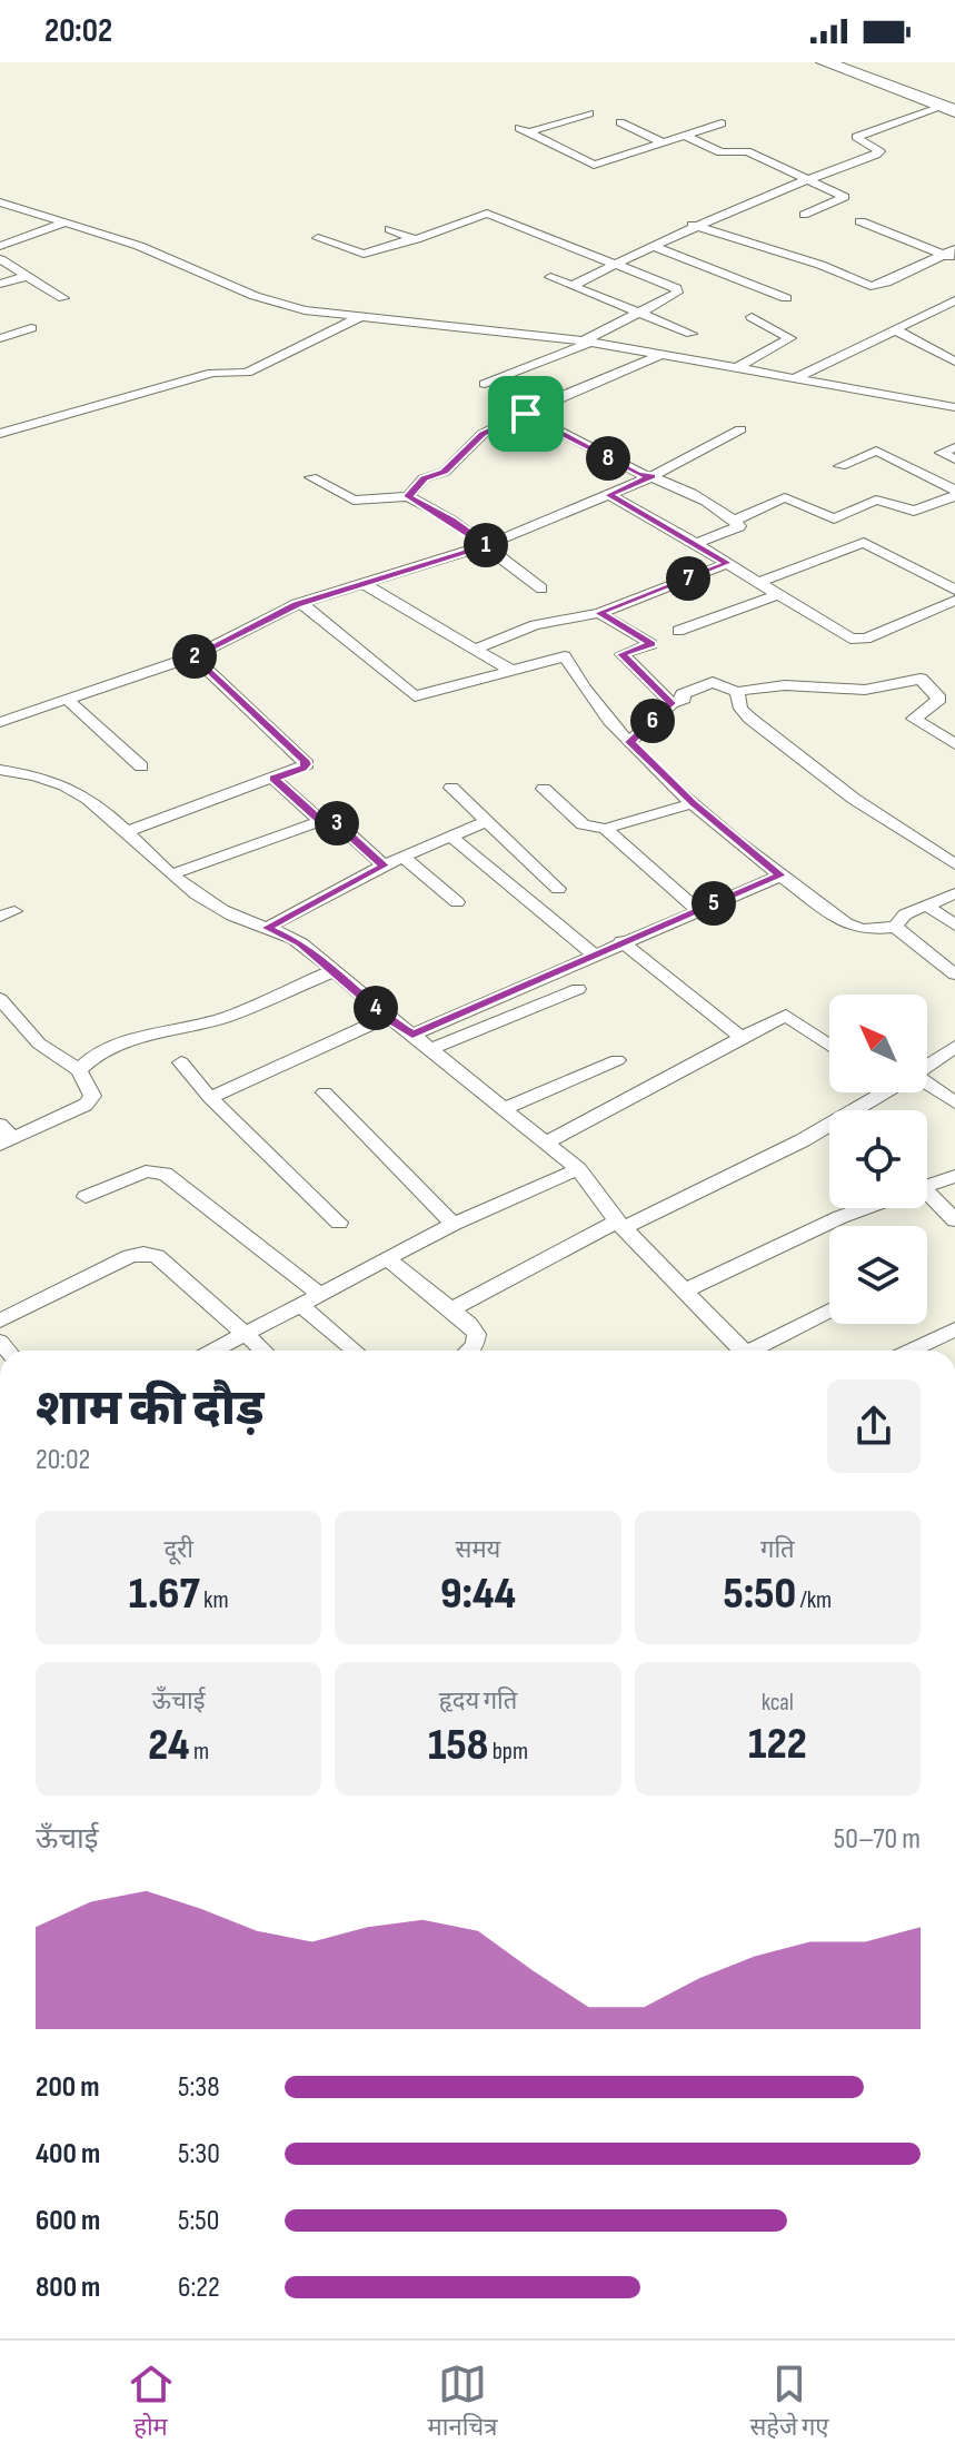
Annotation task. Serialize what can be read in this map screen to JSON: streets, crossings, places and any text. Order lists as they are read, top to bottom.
{
  "north": "top left",
  "page": {
    "status": "20:02",
    "pins": [
      "8",
      "1",
      "7",
      "2",
      "6",
      "3",
      "5",
      "4"
    ],
    "heading": ["शाम की दौड़", "20:02"],
    "stats": [
      ["दूरी", "1.67 km"],
      ["समय", "9:44"],
      ["गति", "5:50 /km"],
      ["ऊँचाई", "24 m"],
      ["हृदय गति", "158 bpm"],
      ["kcal", "122"]
    ],
    "chart": ["ऊँचाई", "50–70 m"],
    "list": [
      {
        "name": "200 m",
        "note": "5:38"
      },
      {
        "name": "400 m",
        "note": "5:30"
      },
      {
        "name": "600 m",
        "note": "5:50"
      },
      {
        "name": "800 m",
        "note": "6:22"
      }
    ],
    "tabs": ["होम", "मानचित्र", "सहेजे गए"]
  }
}
